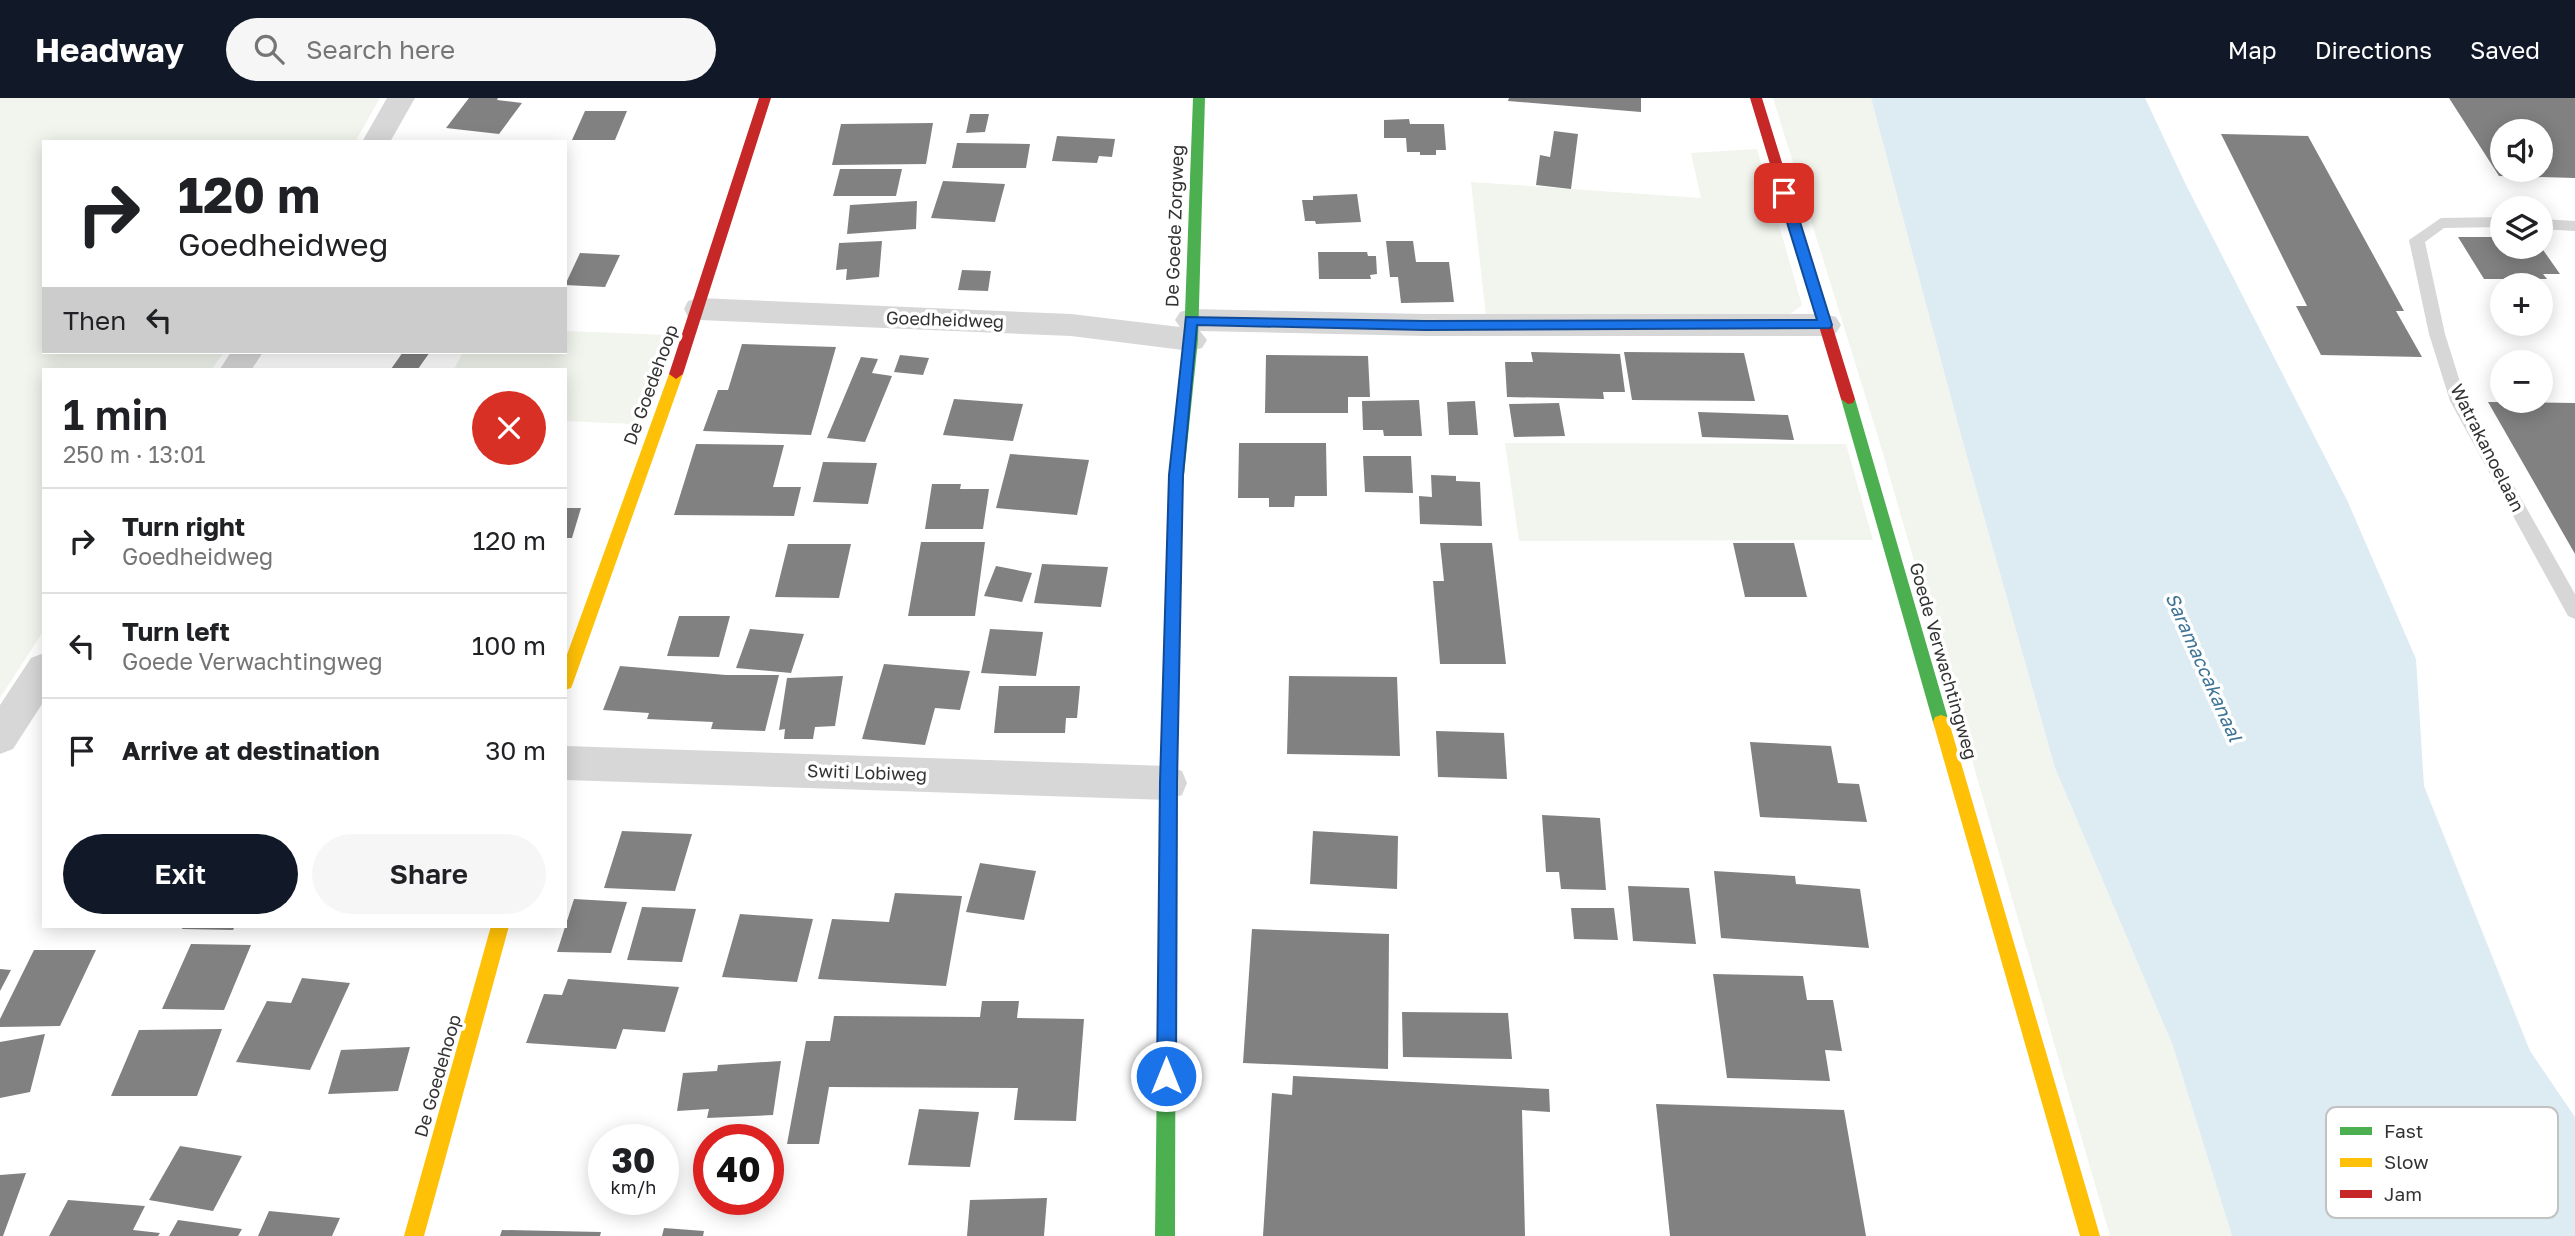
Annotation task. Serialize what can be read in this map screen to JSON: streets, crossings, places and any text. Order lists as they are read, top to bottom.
{
  "streets": {
    "street": [
      "De Goede Zorgweg",
      "Goedheidweg",
      "De Goedehoop",
      "Goede Verwachtingweg",
      "Switi Lobiweg"
    ],
    "lane": ["Watrakanoelaan"]
  },
  "crossings": [
    ["De Goede Zorgweg", "Goedheidweg"],
    ["De Goede Zorgweg", "Switi Lobiweg"],
    ["Goedheidweg", "De Goedehoop"],
    ["Goedheidweg", "Goede Verwachtingweg"]
  ],
  "water": ["Saramaccakanaal"],
  "legend": ["Fast", "Slow", "Jam"],
  "page": {
    "header": "Headway",
    "search": "Search here",
    "nav": ["Map", "Directions", "Saved"],
    "map_buttons": ["+", "−"],
    "turn": ["120 m", "Goedheidweg"],
    "then": "Then",
    "heading": ["1 min", "250 m · 13:01"],
    "list": [
      {
        "name": "Turn right",
        "note": "Goedheidweg",
        "value": "120 m"
      },
      {
        "name": "Turn left",
        "note": "Goede Verwachtingweg",
        "value": "100 m"
      },
      {
        "name": "Arrive at destination",
        "value": "30 m"
      }
    ],
    "buttons": ["Exit", "Share"],
    "speed": "30 km/h",
    "limit": "40"
  }
}
